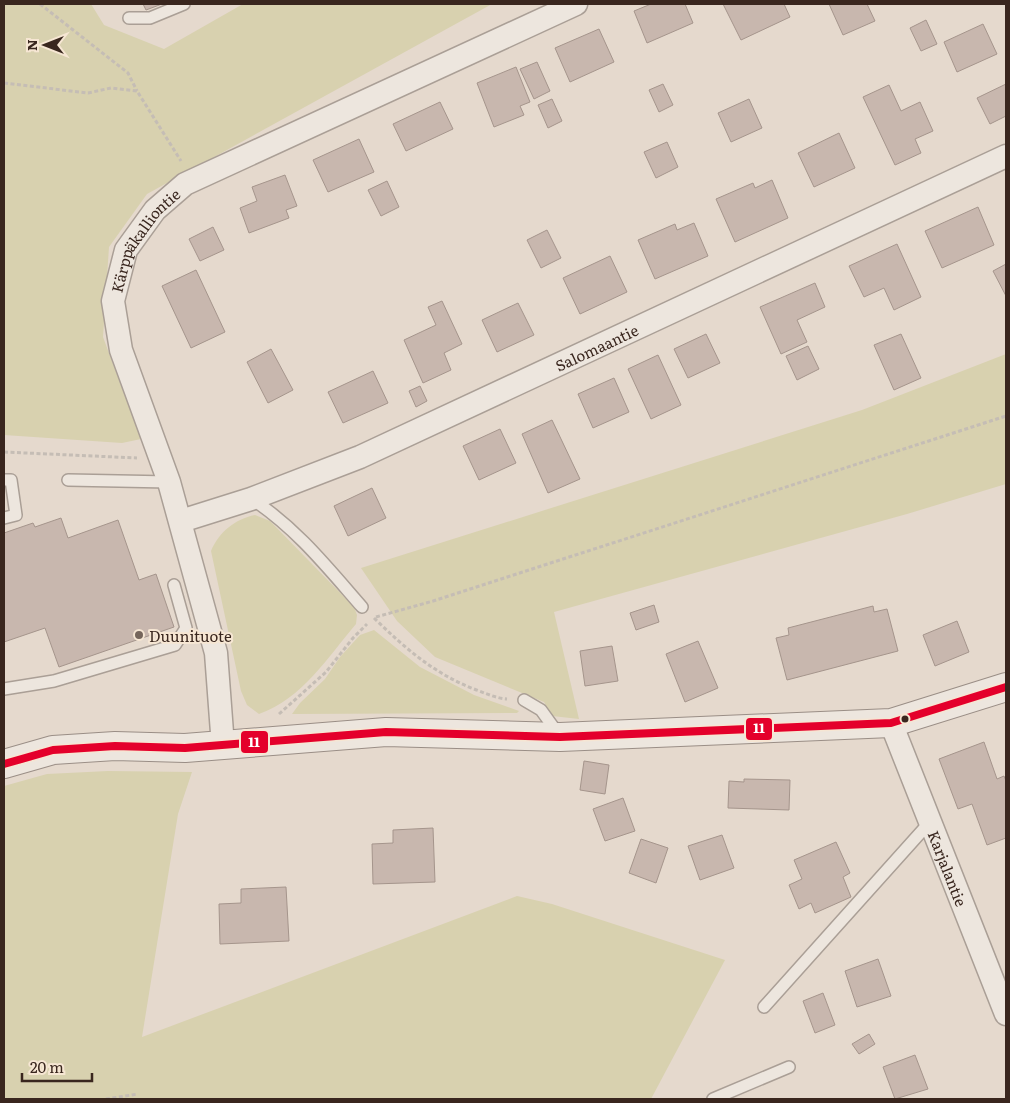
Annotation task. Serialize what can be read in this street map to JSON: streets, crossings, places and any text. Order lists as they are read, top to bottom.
{
  "streets": {
    "street": ["Kärppäkalliontie", "Salomaantie", "Karjalantie"]
  },
  "crossings": [
    ["Kärppäkalliontie", "Salomaantie"]
  ],
  "places": ["Duunituote"],
  "lines": ["transit line 11"],
  "scale_bar": "20 m",
  "north": "left"
}
